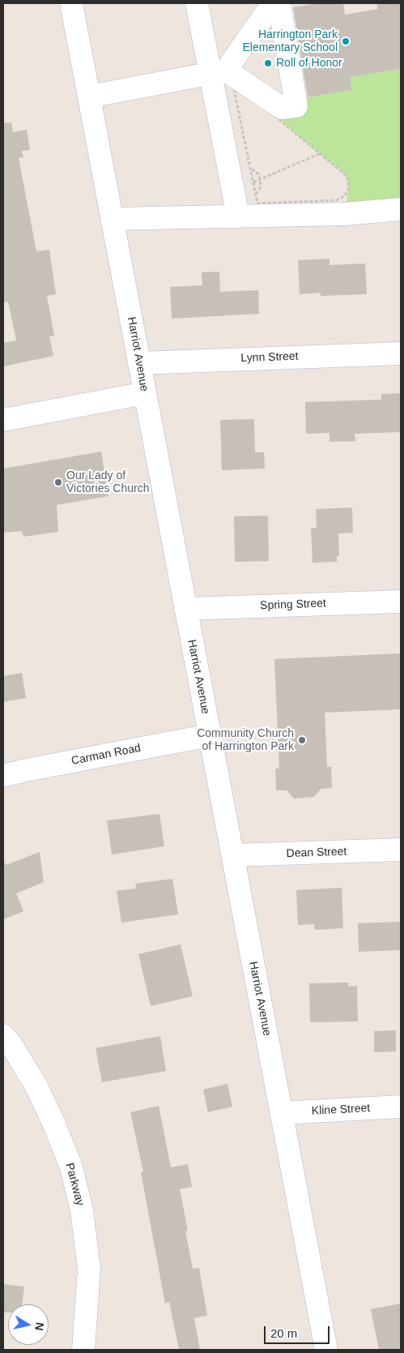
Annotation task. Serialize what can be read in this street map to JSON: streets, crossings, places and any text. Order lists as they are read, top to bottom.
{
  "streets": {
    "street": [
      "Harriot Avenue",
      "Lynn Street",
      "Spring Street",
      "Carman Road",
      "Dean Street",
      "Kline Street",
      "Parkway"
    ]
  },
  "crossings": [
    ["Harriot Avenue", "Lynn Street"],
    ["Harriot Avenue", "Spring Street"],
    ["Harriot Avenue", "Carman Road"],
    ["Harriot Avenue", "Dean Street"],
    ["Harriot Avenue", "Kline Street"]
  ],
  "places": [
    "Harrington Park Elementary School",
    "Roll of Honor",
    "Our Lady of Victories Church",
    "Community Church of Harrington Park"
  ],
  "scale_bar": "20 m",
  "north": "right"
}
